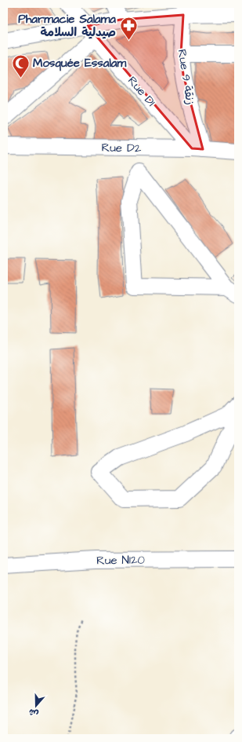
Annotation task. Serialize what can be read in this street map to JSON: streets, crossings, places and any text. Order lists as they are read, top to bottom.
{
  "streets": {
    "street": [
      "Rue 9 زنقة",
      "Rue D1",
      "Rue D2",
      "Rue N120"
    ]
  },
  "crossings": [
    ["Rue 9 زنقة", "Rue D1"],
    ["Rue 9 زنقة", "Rue D2"],
    ["Rue D1", "Rue D2"]
  ],
  "places": {
    "pharmacy": ["Pharmacie Salama صيدلية السلامة"],
    "mosque": ["Mosquée Essalam"]
  },
  "north": "bottom"
}
